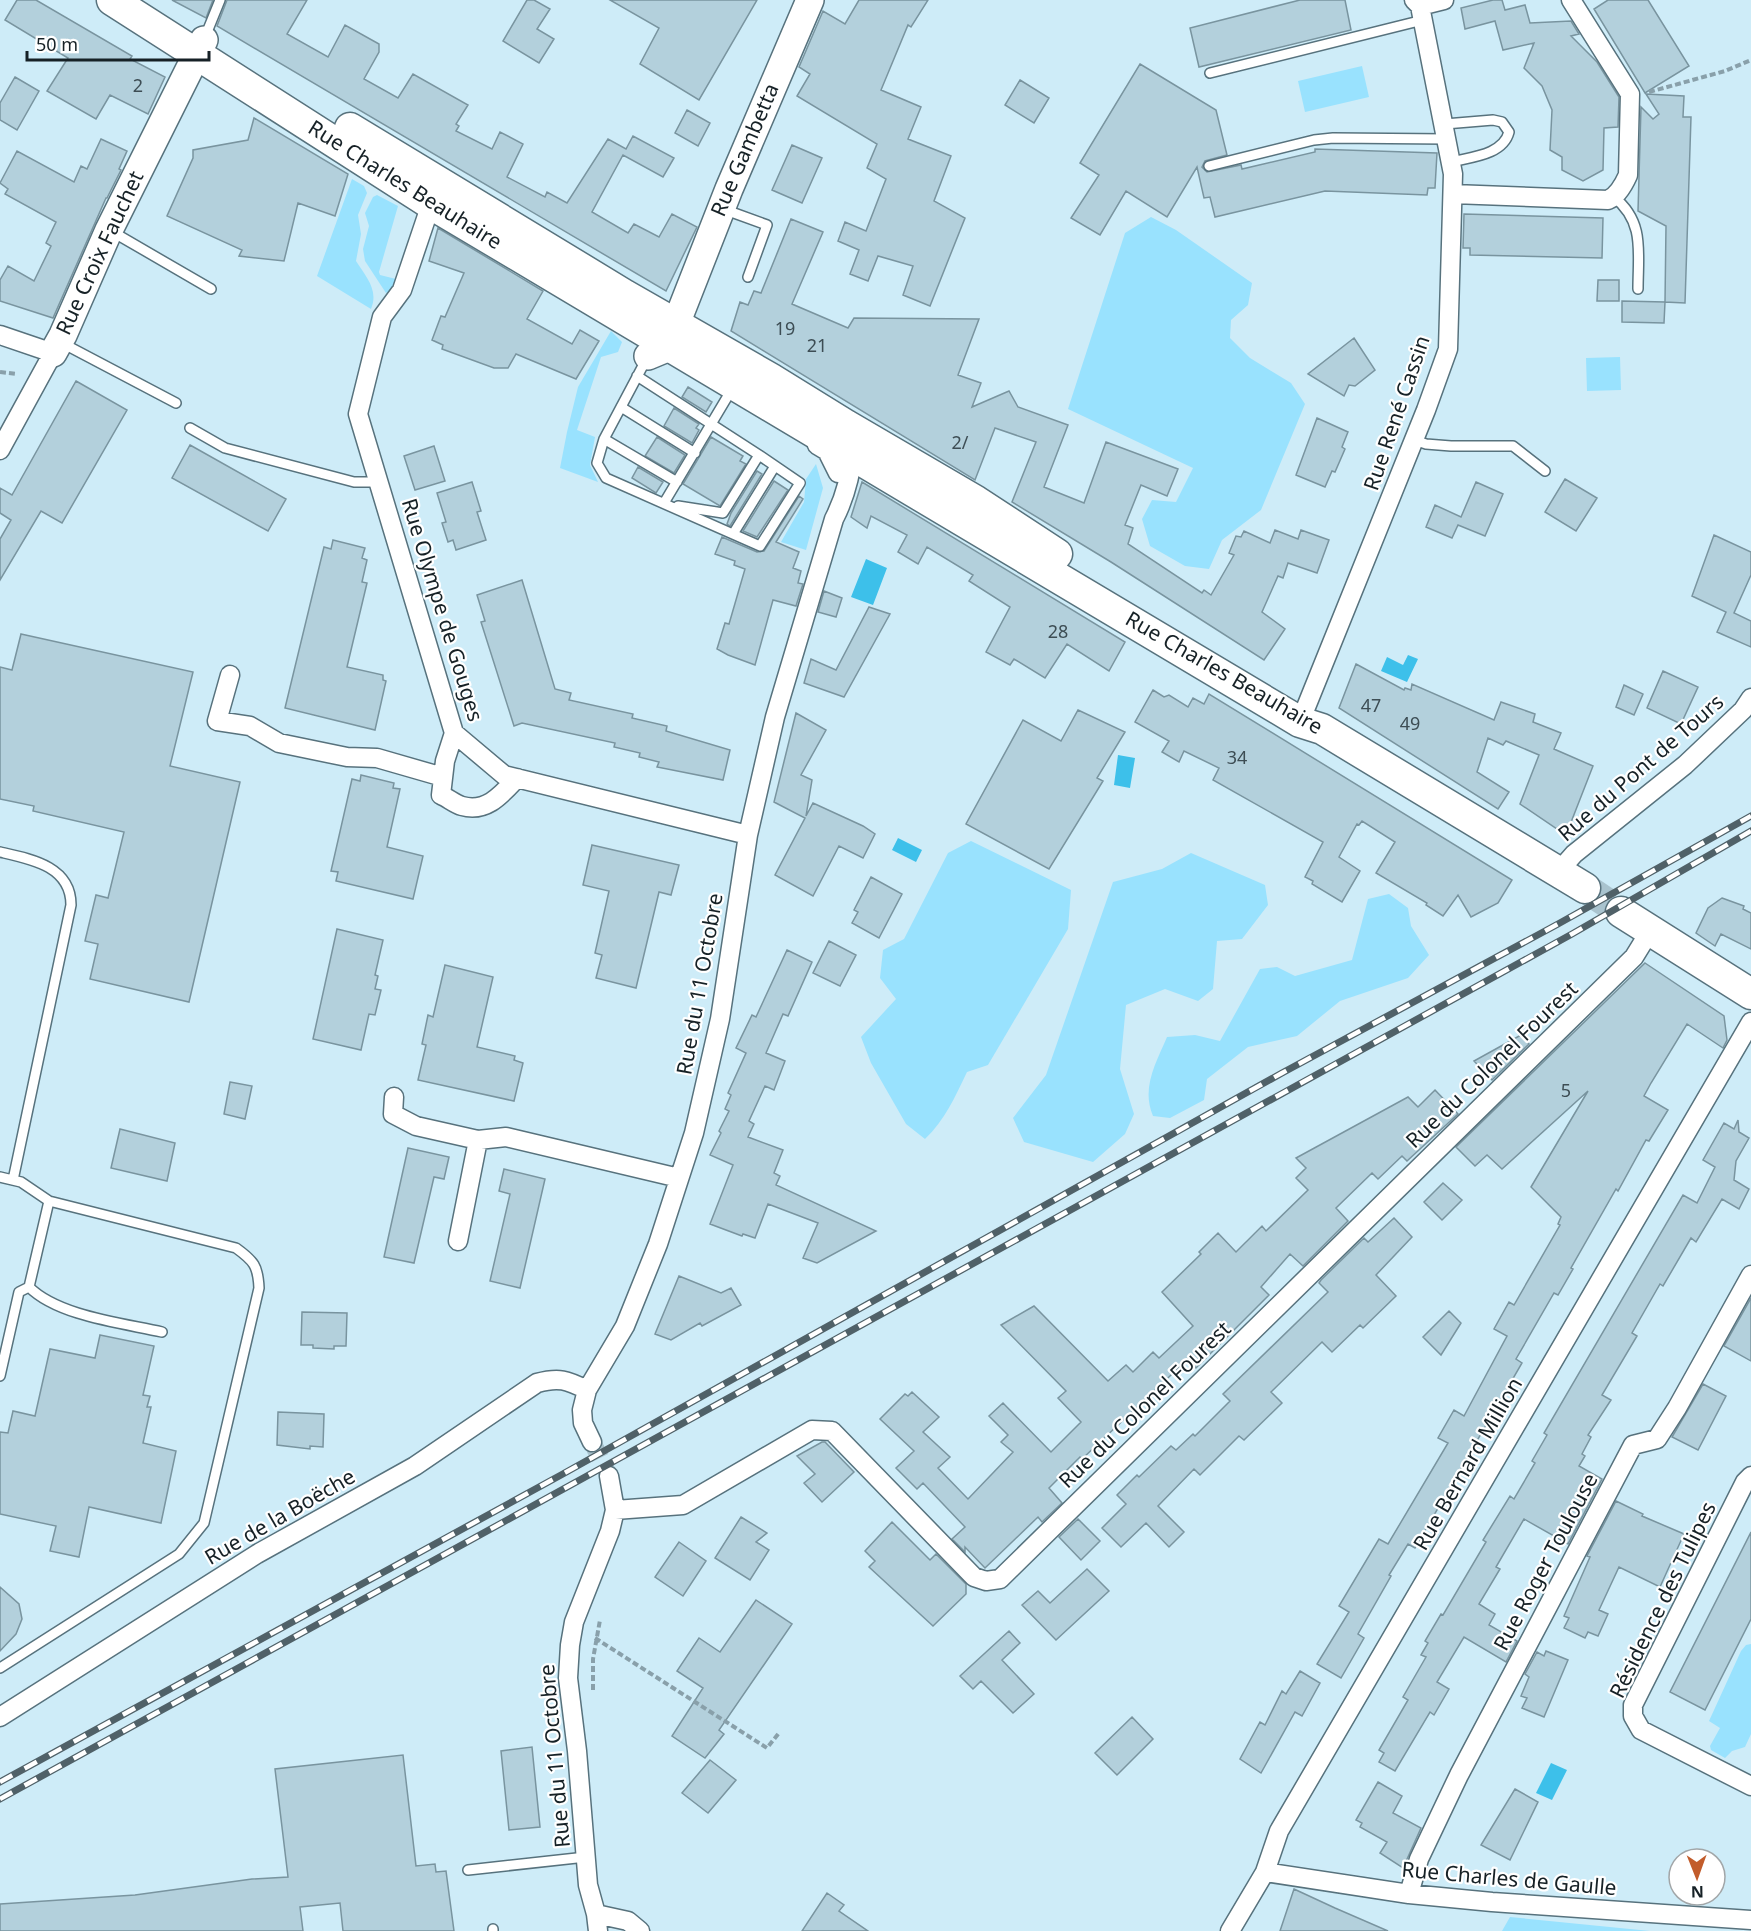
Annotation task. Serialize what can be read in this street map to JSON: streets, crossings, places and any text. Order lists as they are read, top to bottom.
{
  "streets": {
    "main road": ["Rue Gambetta", "Rue Charles Beauhaire", "Rue Croix Fauchet"],
    "street": [
      "Rue René Cassin",
      "Rue Olympe de Gouges",
      "Rue du Pont de Tours",
      "Rue du 11 Octobre",
      "Rue du Colonel Fourest",
      "Rue Bernard Million",
      "Rue de la Boëche",
      "Rue Roger Toulouse",
      "Résidence des Tulipes",
      "Rue Charles de Gaulle"
    ]
  },
  "crossings": [
    ["Rue Gambetta", "Rue Charles Beauhaire"],
    ["Rue Charles Beauhaire", "Rue Croix Fauchet"],
    ["Rue Charles Beauhaire", "Rue René Cassin"],
    ["Rue Charles Beauhaire", "Rue Olympe de Gouges"],
    ["Rue Charles Beauhaire", "Rue du Pont de Tours"],
    ["Rue Charles Beauhaire", "Rue du 11 Octobre"],
    ["Rue Olympe de Gouges", "Rue du 11 Octobre"],
    ["Rue du 11 Octobre", "Rue du Colonel Fourest"],
    ["Rue du 11 Octobre", "Rue de la Boëche"],
    ["Rue Bernard Million", "Rue Charles de Gaulle"],
    ["Rue Roger Toulouse", "Rue Charles de Gaulle"]
  ],
  "house_numbers": [
    "2",
    "19",
    "21",
    "2/",
    "28",
    "47",
    "49",
    "34",
    "5"
  ],
  "scale_bar": "50 m",
  "north": "bottom"
}
